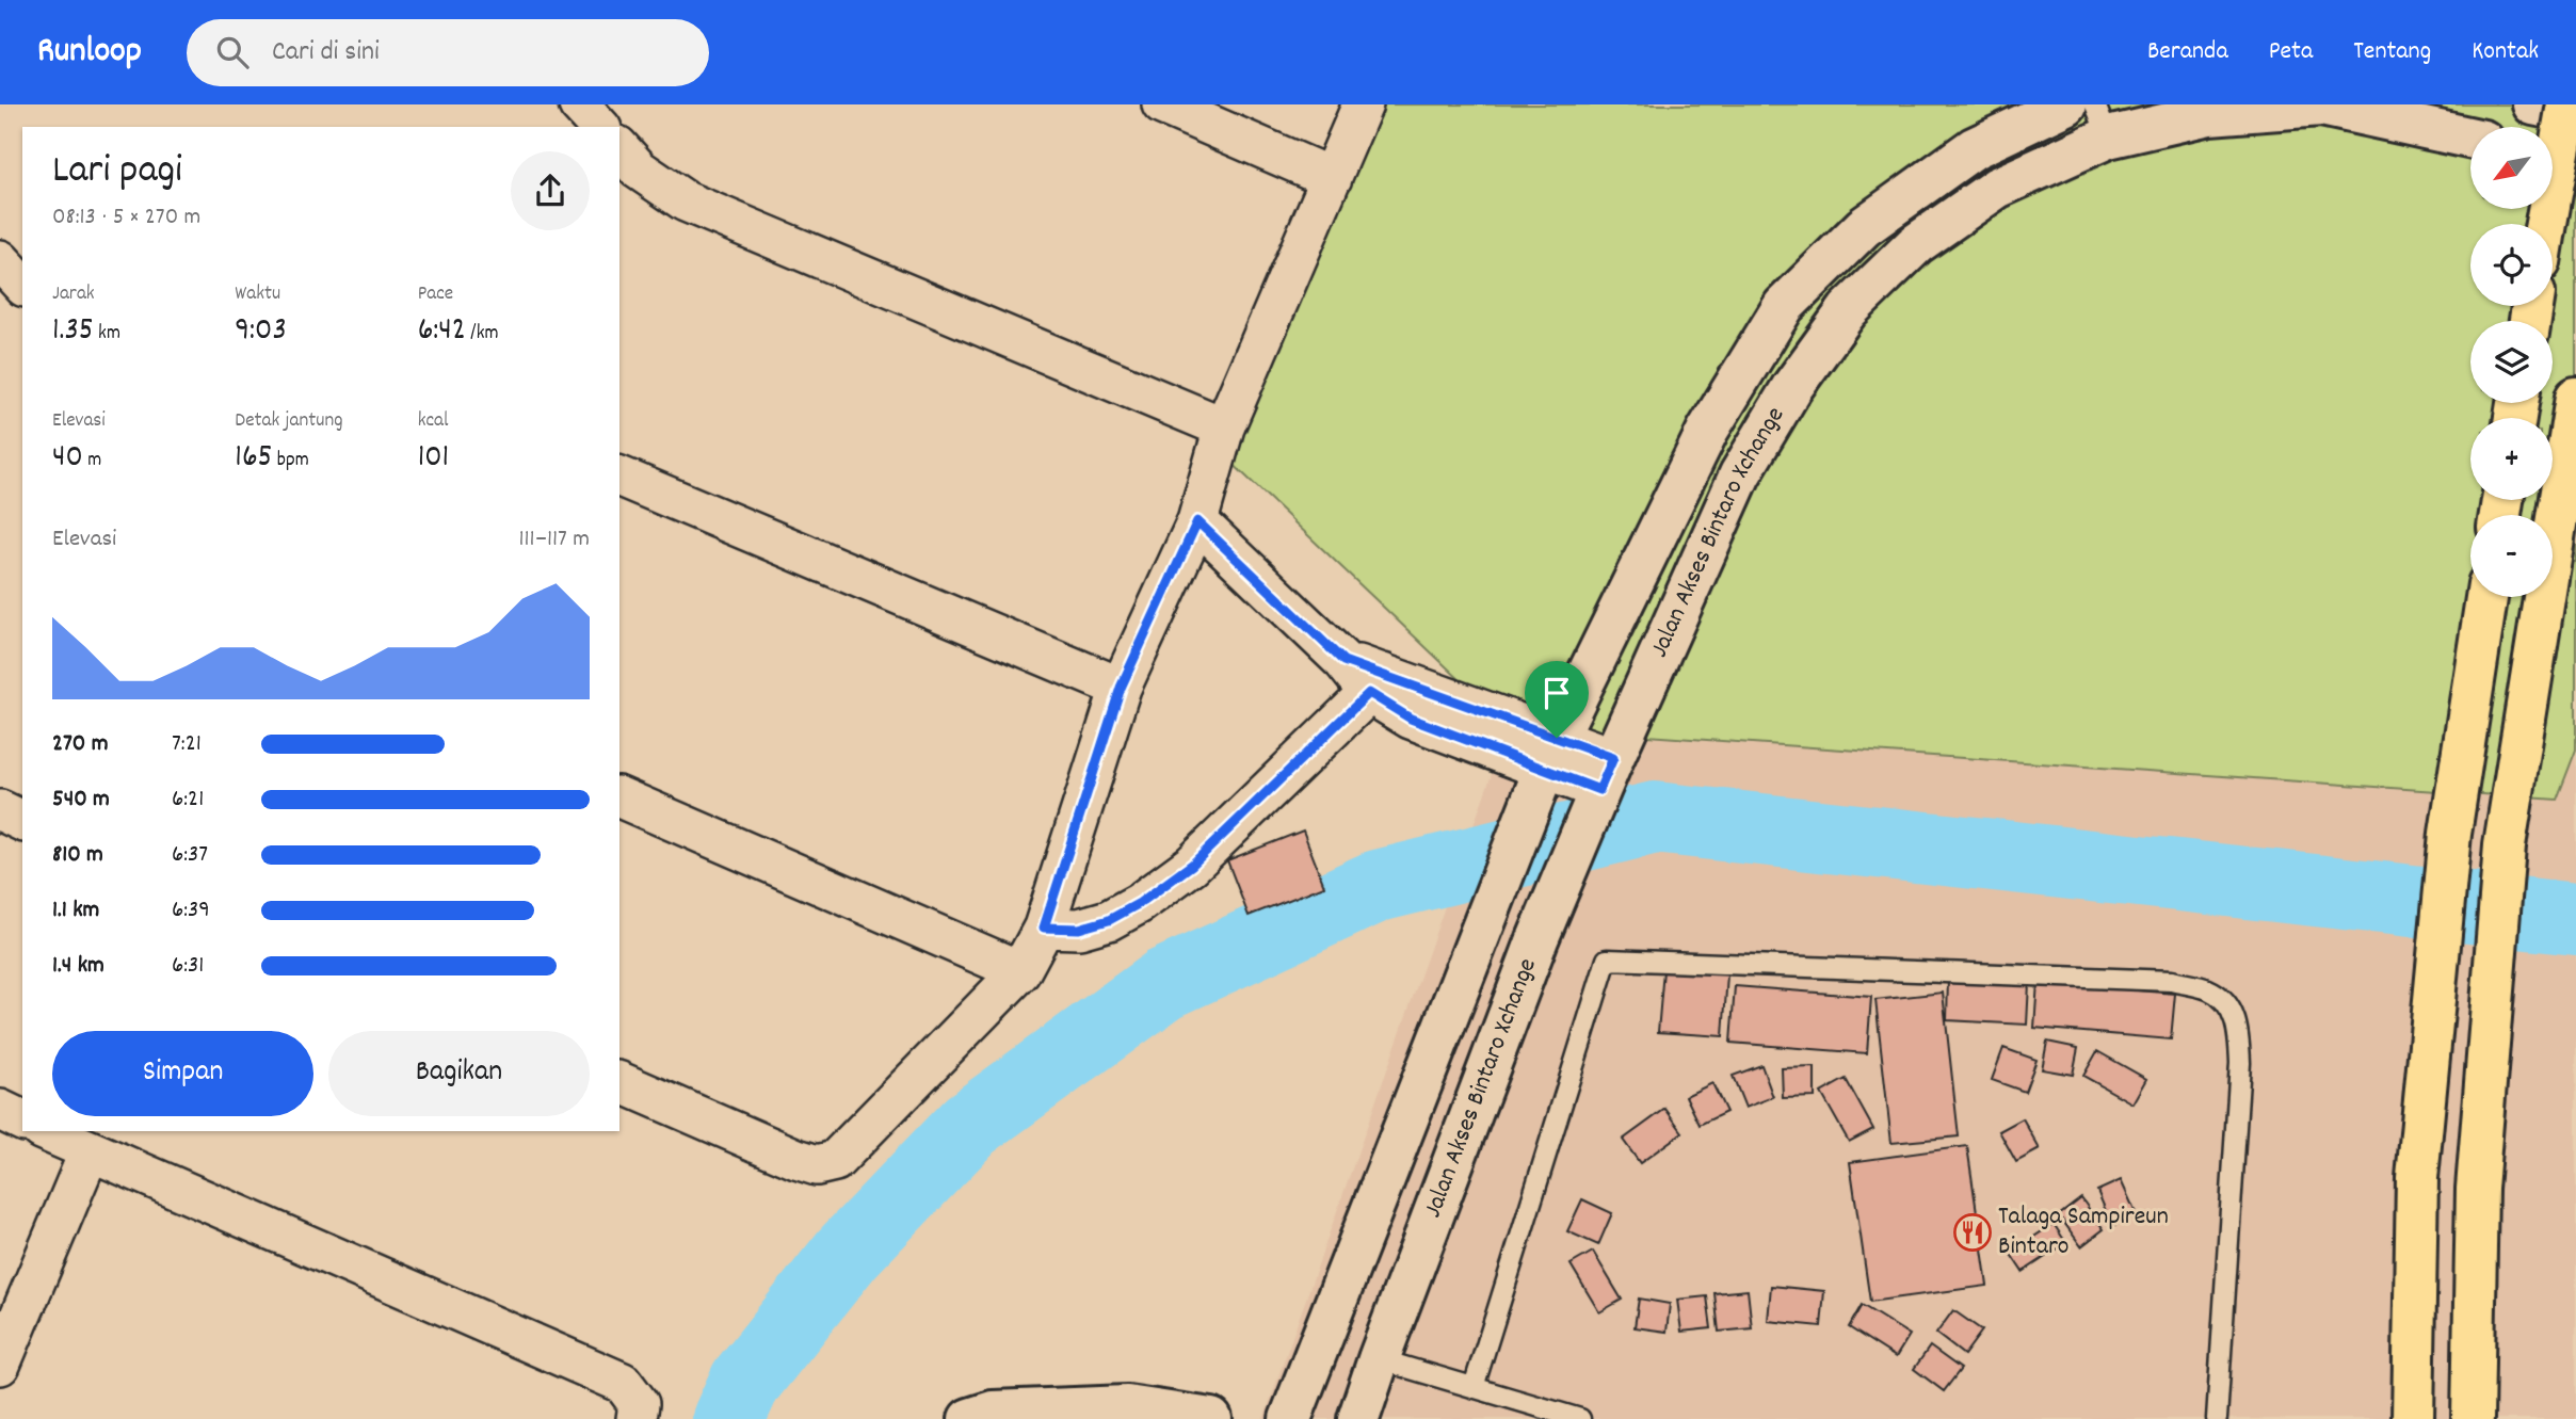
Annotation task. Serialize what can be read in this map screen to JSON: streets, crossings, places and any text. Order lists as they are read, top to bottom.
{
  "streets": {
    "main road": ["Jalan Akses Bintaro Xchange"]
  },
  "places": {
    "restaurant": ["Talaga Sampireun Bintaro"]
  },
  "north": "bottom left",
  "page": {
    "header": "Runloop",
    "search": "Cari di sini",
    "nav": [
      "Beranda",
      "Peta",
      "Tentang",
      "Kontak"
    ],
    "map_buttons": ["+", "−"],
    "heading": ["Lari pagi", "08:13 · 5 × 270 m"],
    "stats": [
      ["Jarak", "1.35 km"],
      ["Waktu", "9:03"],
      ["Pace", "6:42 /km"],
      ["Elevasi", "40 m"],
      ["Detak jantung", "165 bpm"],
      ["kcal", "101"]
    ],
    "chart": ["Elevasi", "111–117 m"],
    "list": [
      {
        "name": "270 m",
        "note": "7:21"
      },
      {
        "name": "540 m",
        "note": "6:21"
      },
      {
        "name": "810 m",
        "note": "6:37"
      },
      {
        "name": "1.1 km",
        "note": "6:39"
      },
      {
        "name": "1.4 km",
        "note": "6:31"
      }
    ],
    "buttons": ["Simpan", "Bagikan"]
  }
}
